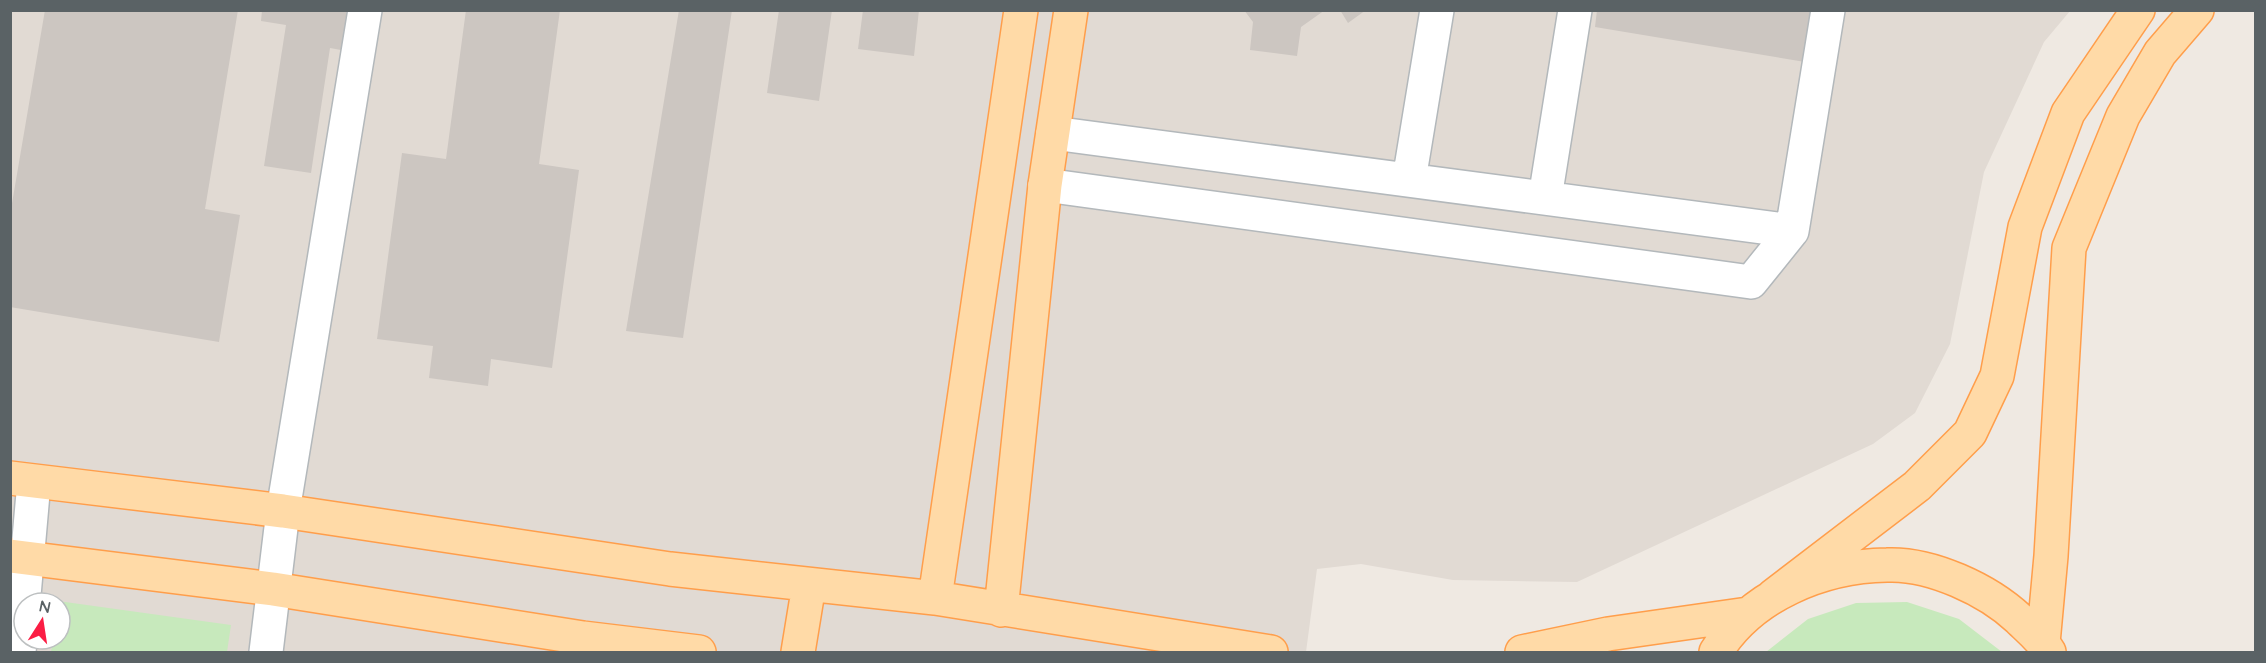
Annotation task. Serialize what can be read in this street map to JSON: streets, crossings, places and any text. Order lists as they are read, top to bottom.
{
  "north": "top"
}
